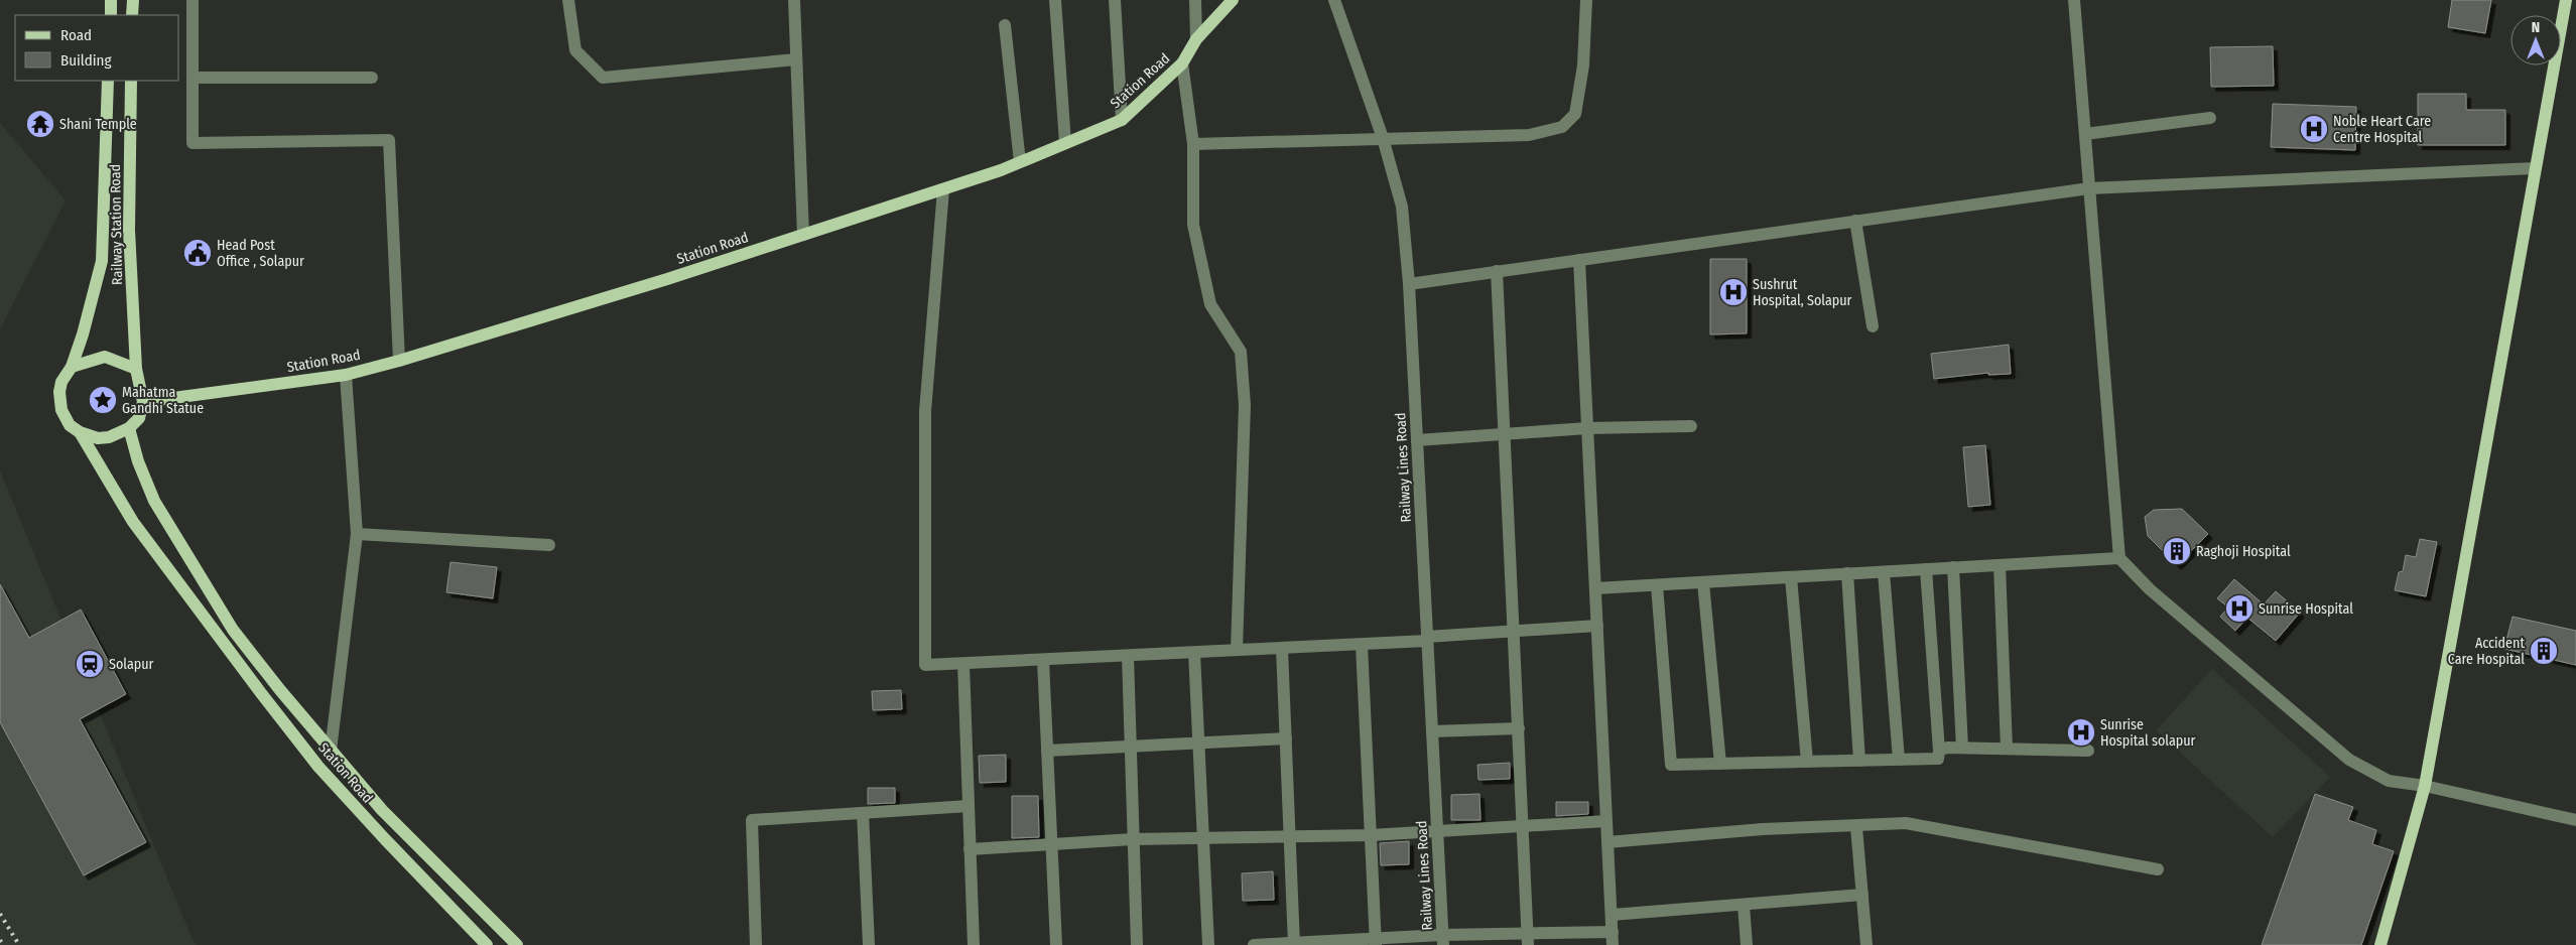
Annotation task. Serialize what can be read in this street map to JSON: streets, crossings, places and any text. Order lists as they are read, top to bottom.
{
  "streets": {
    "main road": ["Station Road", "Railway Station Road"],
    "street": ["Railway Lines Road"]
  },
  "crossings": [
    ["Station Road", "Railway Station Road"]
  ],
  "places": {
    "temple": ["Shani Temple"],
    "hospital": [
      "Noble Heart Care Centre Hospital",
      "Sushrut Hospital, Solapur",
      "Sunrise Hospital",
      "Sunrise Hospital solapur"
    ],
    "public building": ["Head Post Office , Solapur"],
    "place": ["Mahatma Gandhi Statue"],
    "building": ["Raghoji Hospital", "Accident Care Hospital"],
    "station": ["Solapur"]
  },
  "legend": ["Road", "Building"],
  "north": "top"
}
